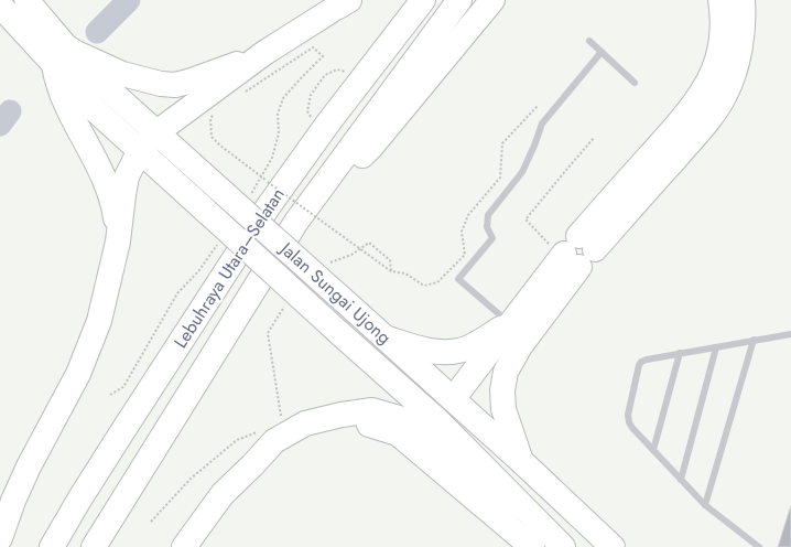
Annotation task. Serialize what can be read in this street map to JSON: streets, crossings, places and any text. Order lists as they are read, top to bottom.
{
  "streets": {
    "highway": ["Lebuhraya Utara–Selatan", "Jalan Sungai Ujong"]
  }
}
